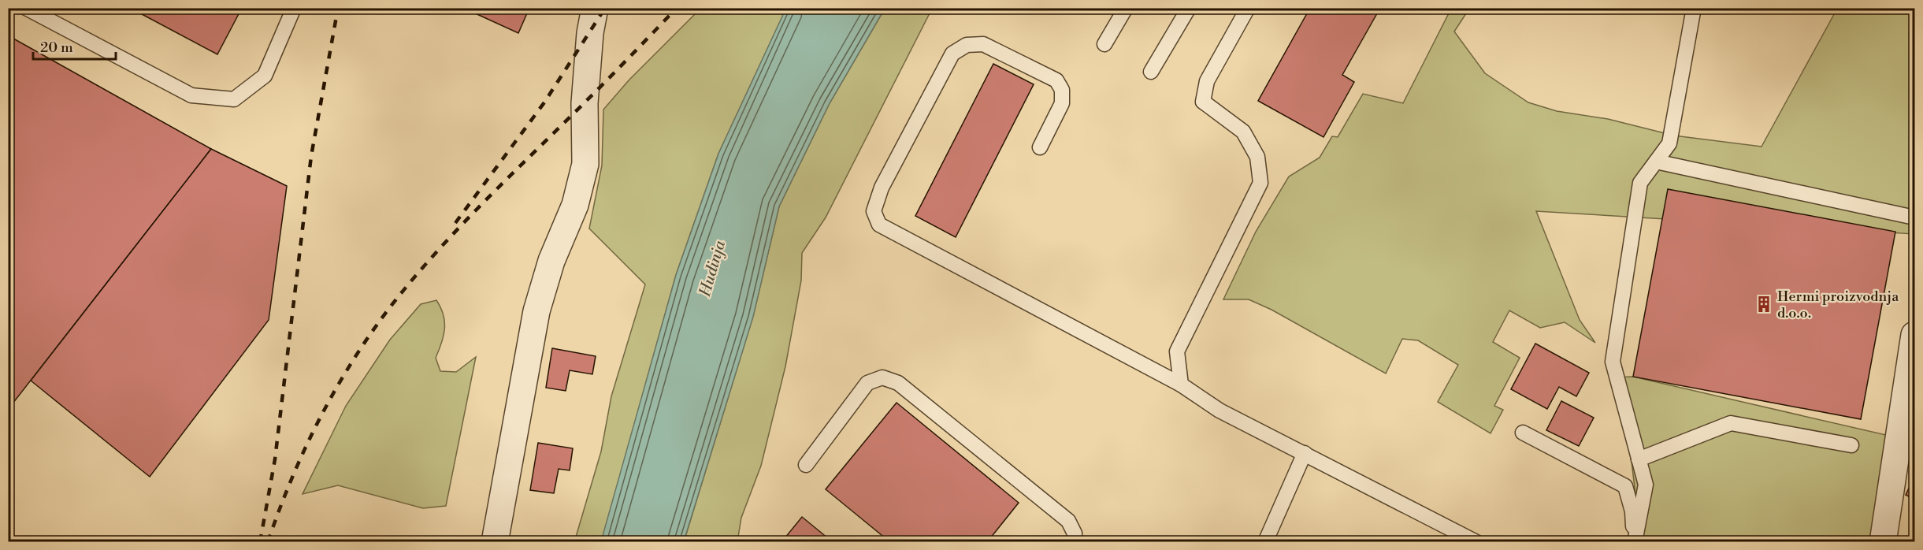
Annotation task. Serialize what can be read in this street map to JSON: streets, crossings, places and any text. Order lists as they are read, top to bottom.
{
  "water": ["Hudinja"],
  "places": {
    "building": ["Hermi proizvodnja d.o.o."]
  },
  "scale_bar": "20 m"
}
